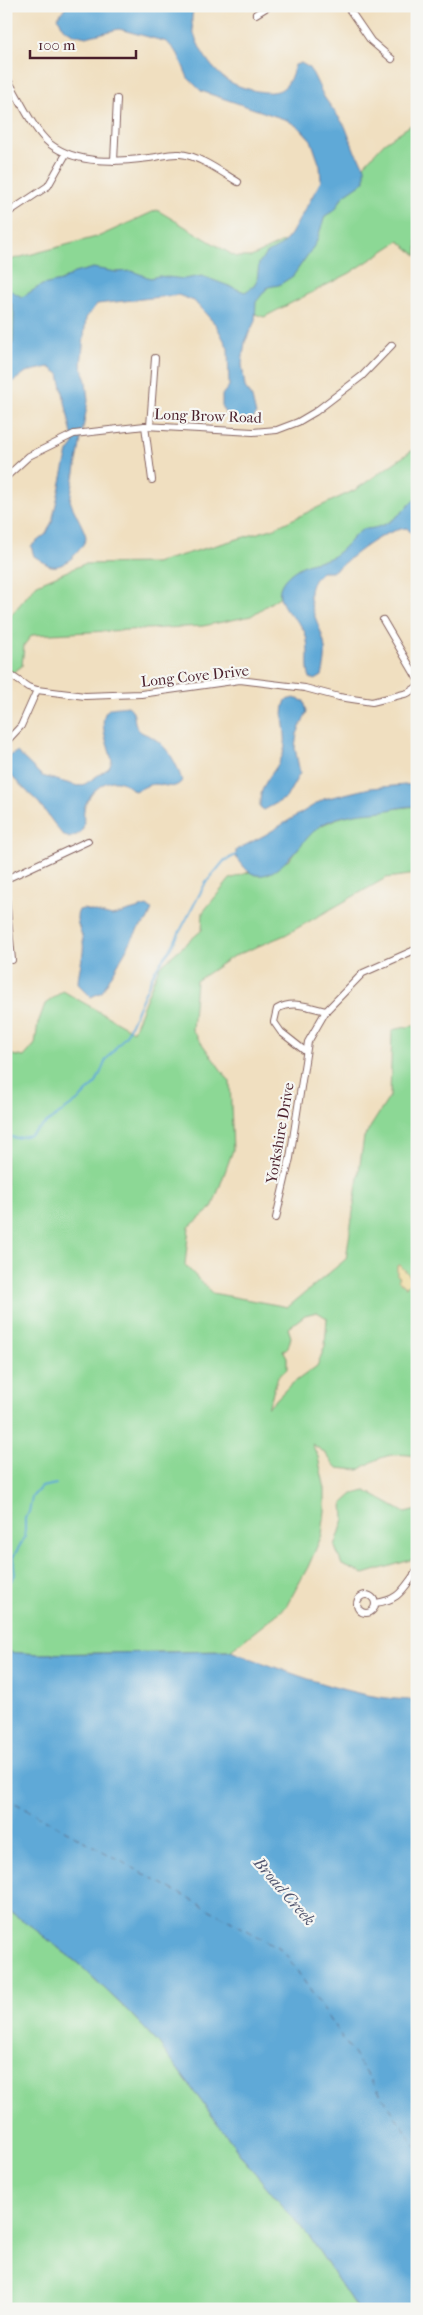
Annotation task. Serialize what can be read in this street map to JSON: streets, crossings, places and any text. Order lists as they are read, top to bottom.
{
  "streets": {
    "street": ["Long Brow Road", "Long Cove Drive", "Yorkshire Drive"]
  },
  "water": ["Broad Creek"],
  "scale_bar": "100 m"
}
